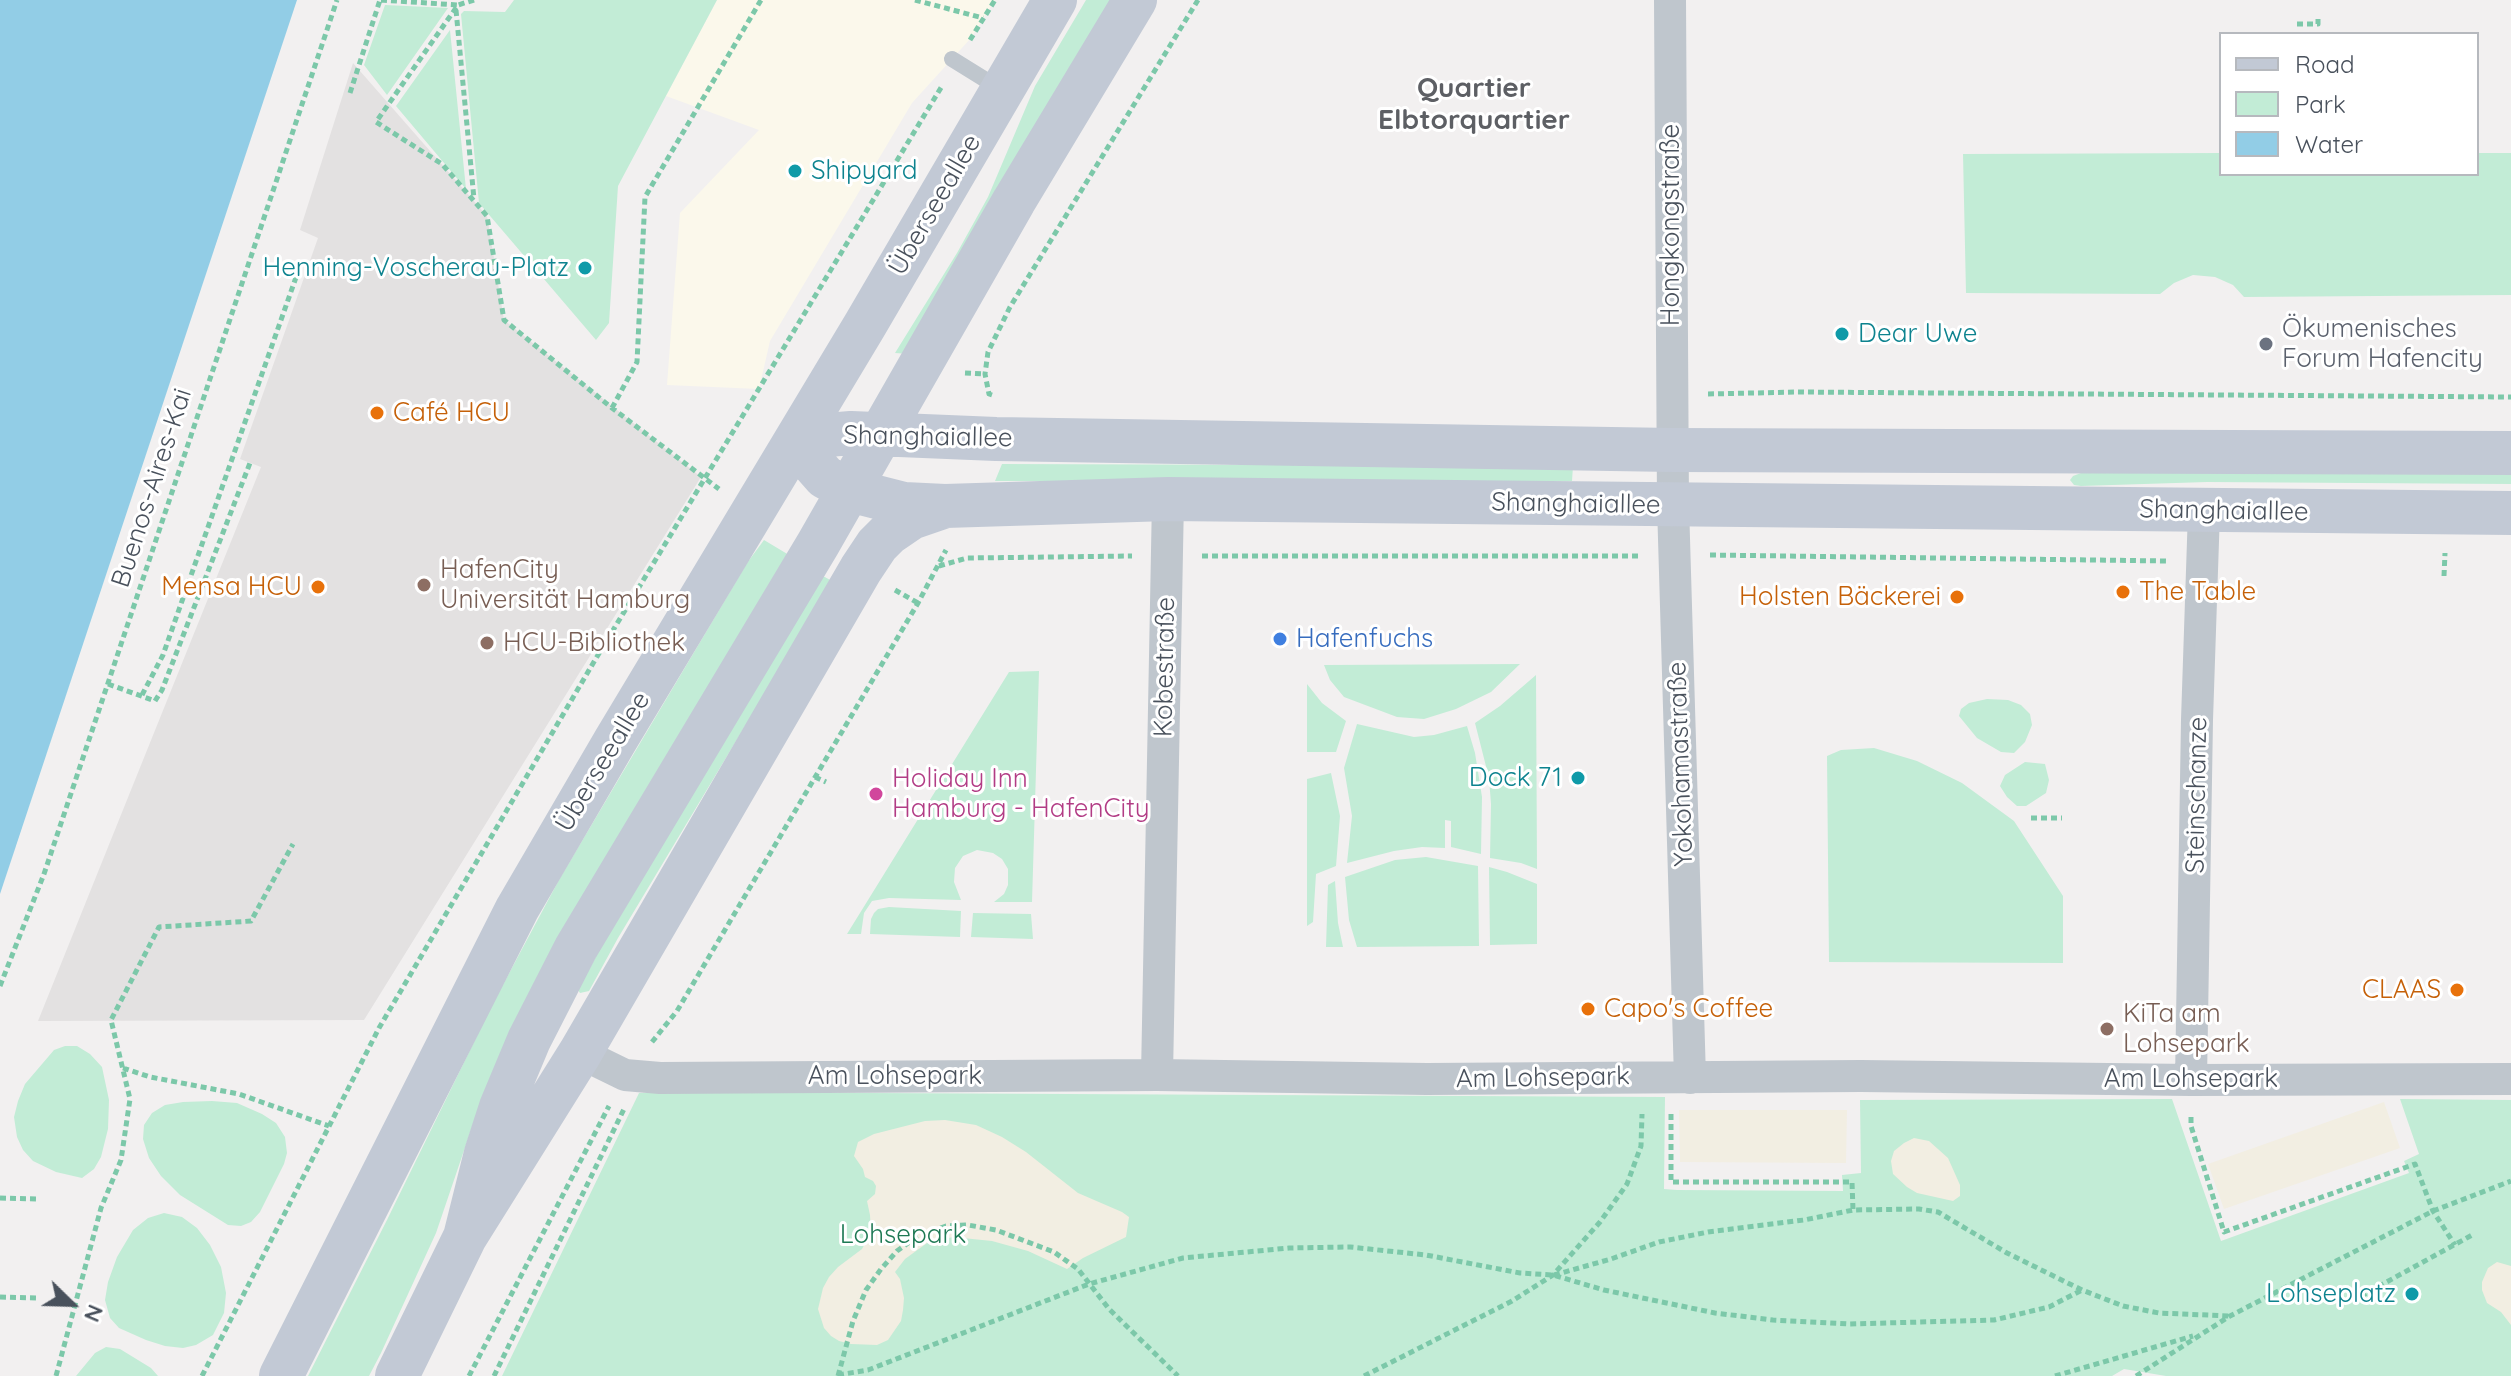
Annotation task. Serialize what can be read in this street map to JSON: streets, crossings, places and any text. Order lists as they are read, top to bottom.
{
  "streets": {
    "main road": ["Überseeallee", "Shanghaiallee"],
    "street": [
      "Hongkongstraße",
      "Kobestraße",
      "Yokohamastraße",
      "Steinschanze",
      "Am Lohsepark"
    ],
    "path": ["Buenos-Aires-Kai"]
  },
  "crossings": [
    ["Überseeallee", "Shanghaiallee"],
    ["Hongkongstraße", "Shanghaiallee"],
    ["Hongkongstraße", "Yokohamastraße"],
    ["Shanghaiallee", "Kobestraße"],
    ["Shanghaiallee", "Yokohamastraße"],
    ["Shanghaiallee", "Steinschanze"],
    ["Kobestraße", "Am Lohsepark"],
    ["Yokohamastraße", "Am Lohsepark"],
    ["Steinschanze", "Am Lohsepark"]
  ],
  "districts": ["Quartier Elbtorquartier"],
  "parks": ["Lohsepark"],
  "places": [
    "Shipyard",
    "Henning-Voscherau-Platz",
    "Dear Uwe",
    "Ökumenisches Forum Hafencity",
    "Café HCU",
    "HafenCity Universität Hamburg",
    "Mensa HCU",
    "The Table",
    "Holsten Bäckerei",
    "Hafenfuchs",
    "HCU-Bibliothek",
    "Dock 71",
    "Holiday Inn Hamburg - HafenCity",
    "CLAAS",
    "Capo's Coffee",
    "KiTa am Lohsepark",
    "Lohseplatz"
  ],
  "legend": ["Road", "Park", "Water"],
  "north": "bottom right"
}
